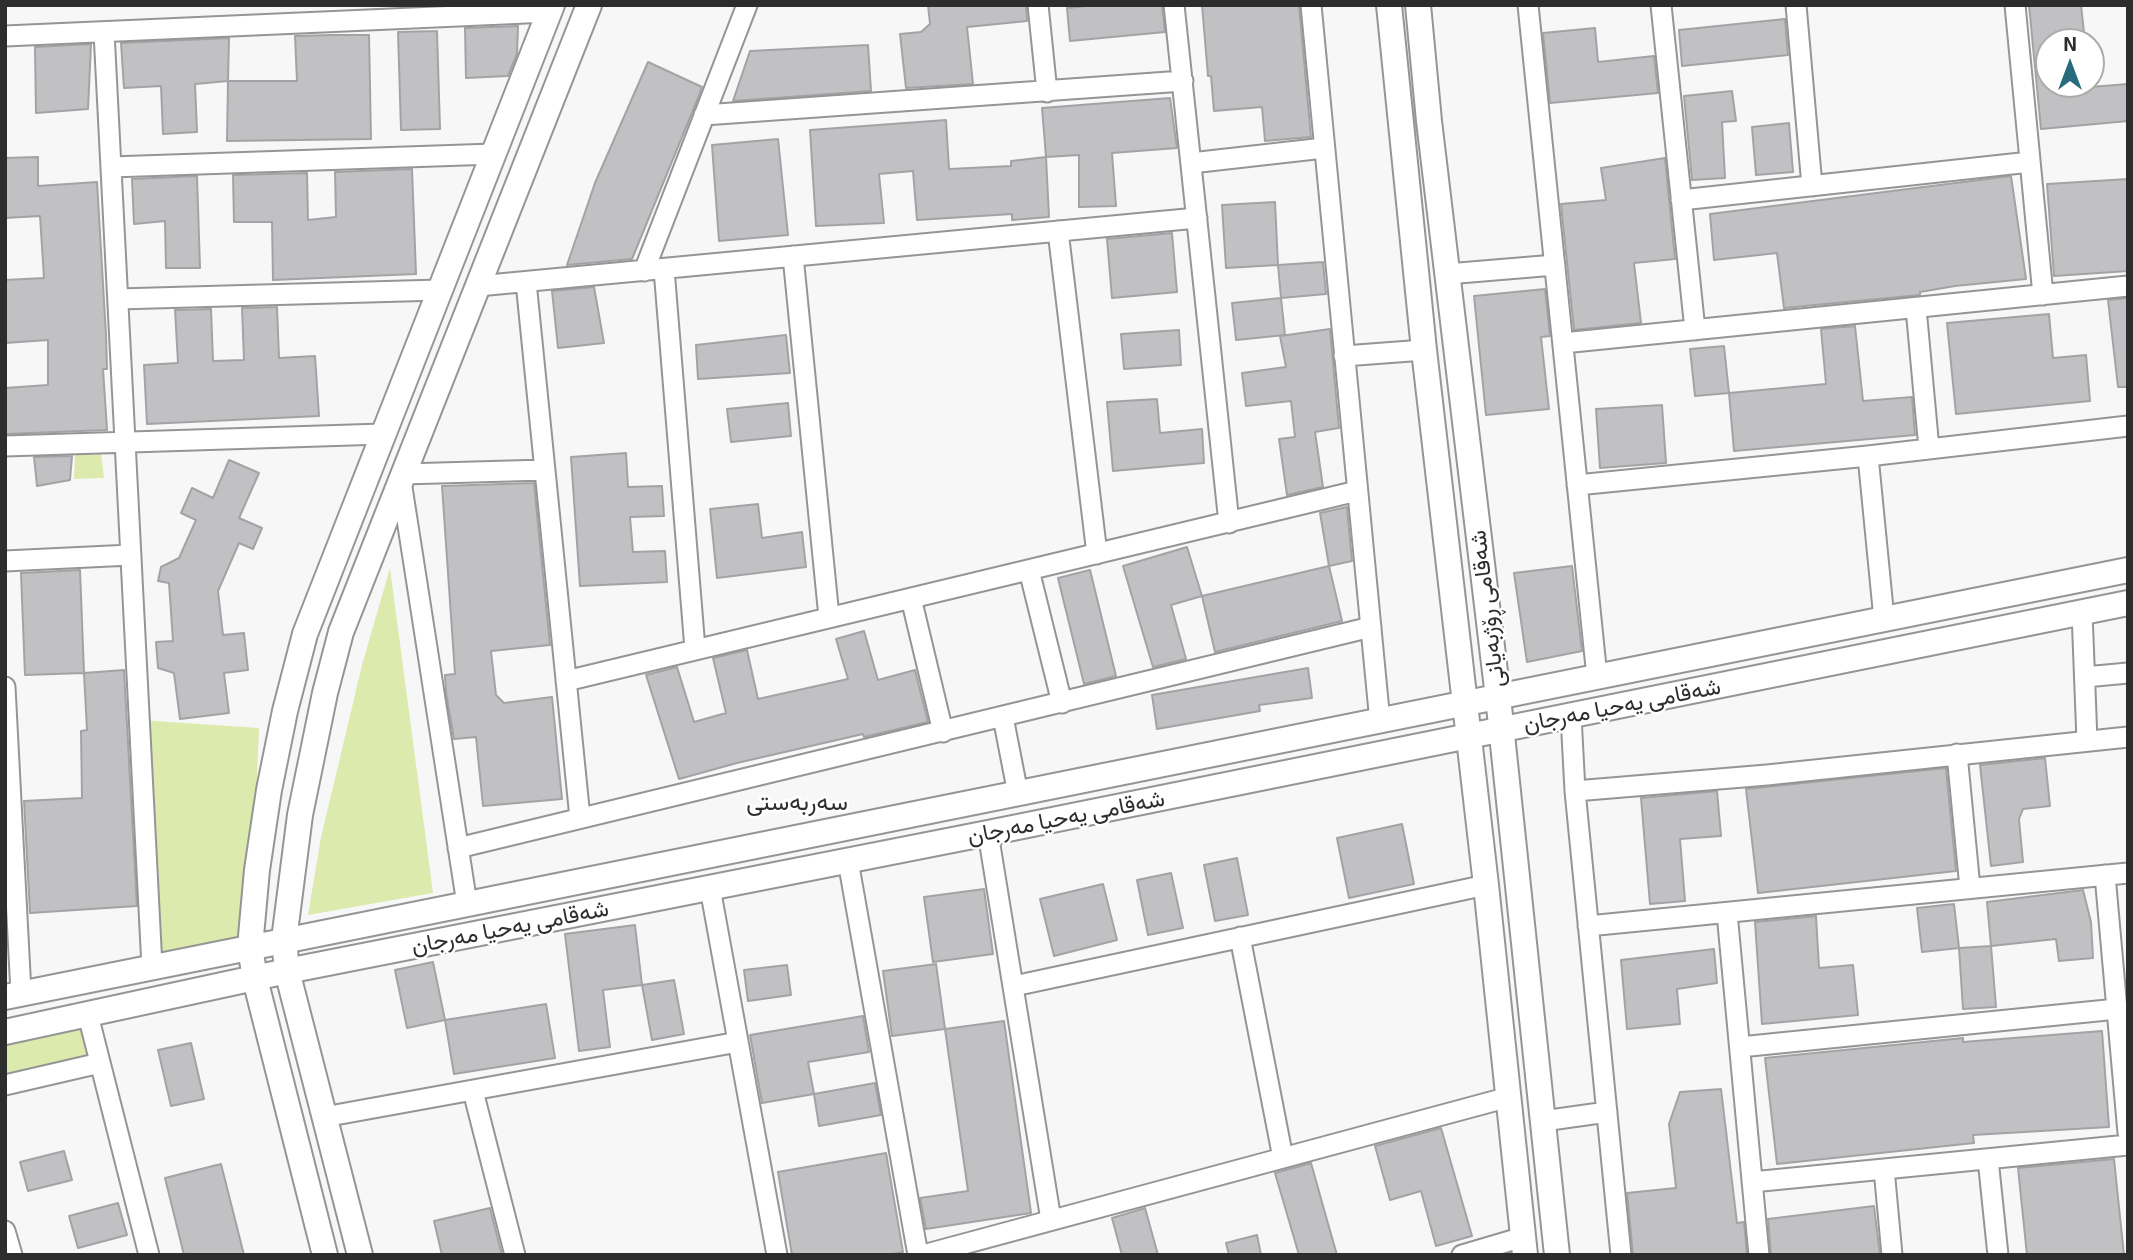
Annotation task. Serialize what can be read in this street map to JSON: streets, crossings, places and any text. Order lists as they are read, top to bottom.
{
  "streets": {
    "street": ["شەقامی ڕۆژبەیانی", "شەقامی یەحیا مەرجان"]
  },
  "crossings": [
    ["شەقامی ڕۆژبەیانی", "شەقامی یەحیا مەرجان"]
  ],
  "districts": ["سه‌ربه‌ستی"],
  "north": "top"
}
